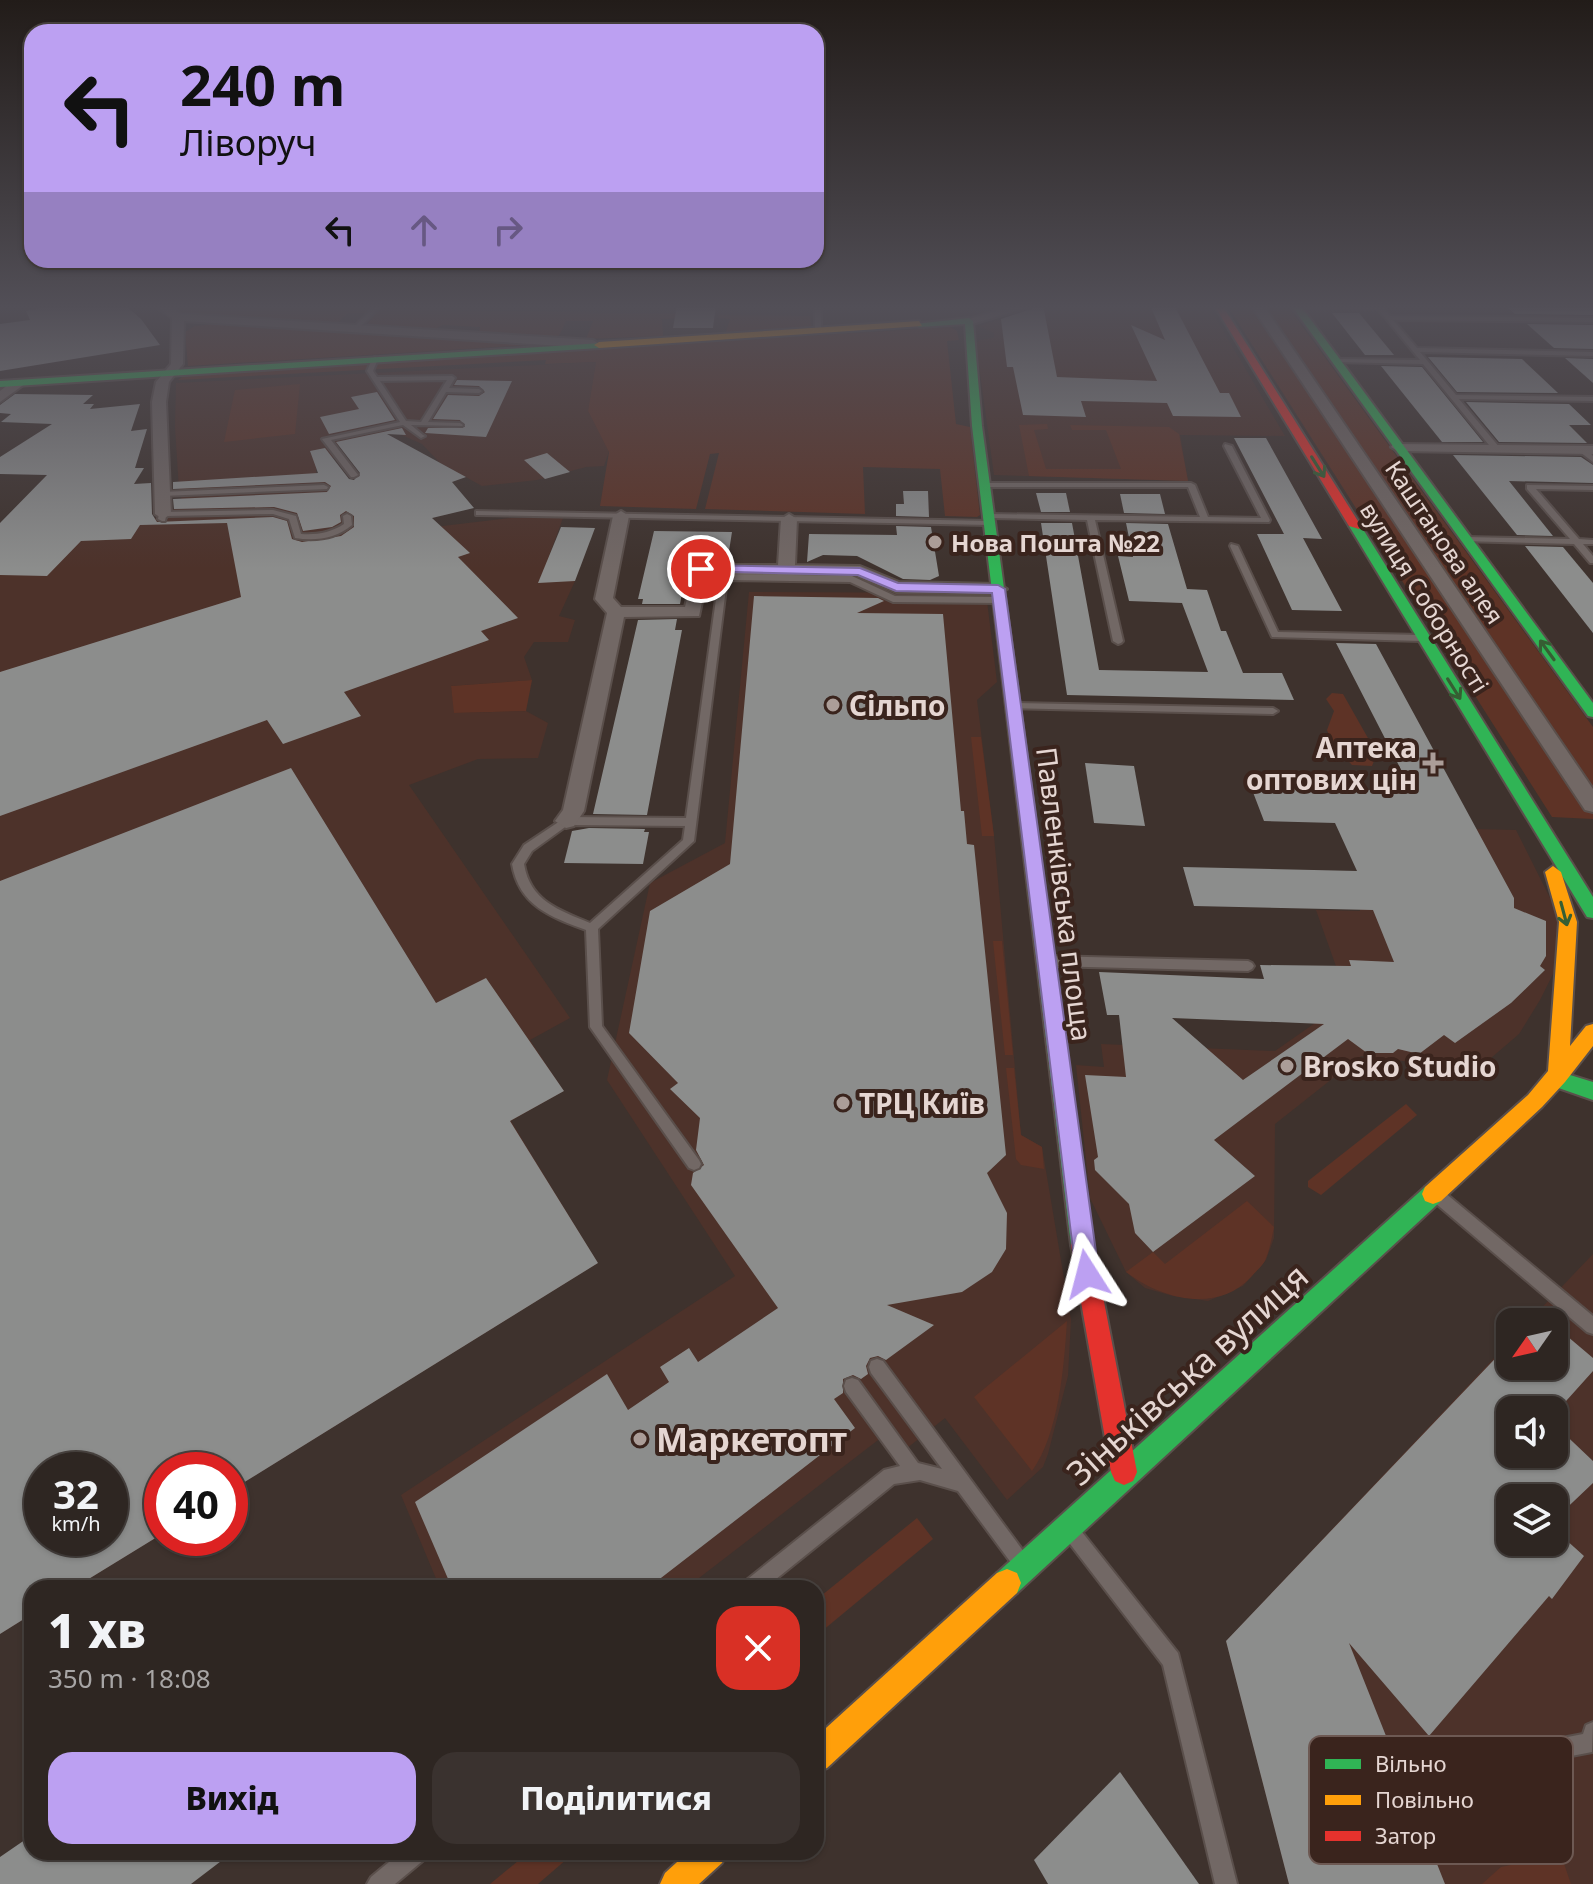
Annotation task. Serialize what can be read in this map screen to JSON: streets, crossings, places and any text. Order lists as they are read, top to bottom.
{
  "streets": {
    "main road": ["вулиця Соборності", "Павленківська площа", "Зіньківська вулиця"],
    "street": ["Каштанова алея"]
  },
  "crossings": [
    ["Павленківська площа", "Зіньківська вулиця"]
  ],
  "places": {
    "other": [
      "Нова Пошта №22",
      "Сільпо",
      "Brosko Studio",
      "ТРЦ Київ",
      "Маркетопт"
    ],
    "health": ["Аптека оптових цін"]
  },
  "legend": ["Вільно", "Повільно", "Затор"],
  "north": "bottom left",
  "page": {
    "turn": ["240 m", "Ліворуч"],
    "speed": "32 km/h",
    "limit": "40",
    "heading": ["1 хв", "350 m · 18:08"],
    "buttons": ["Вихід", "Поділитися"]
  }
}
